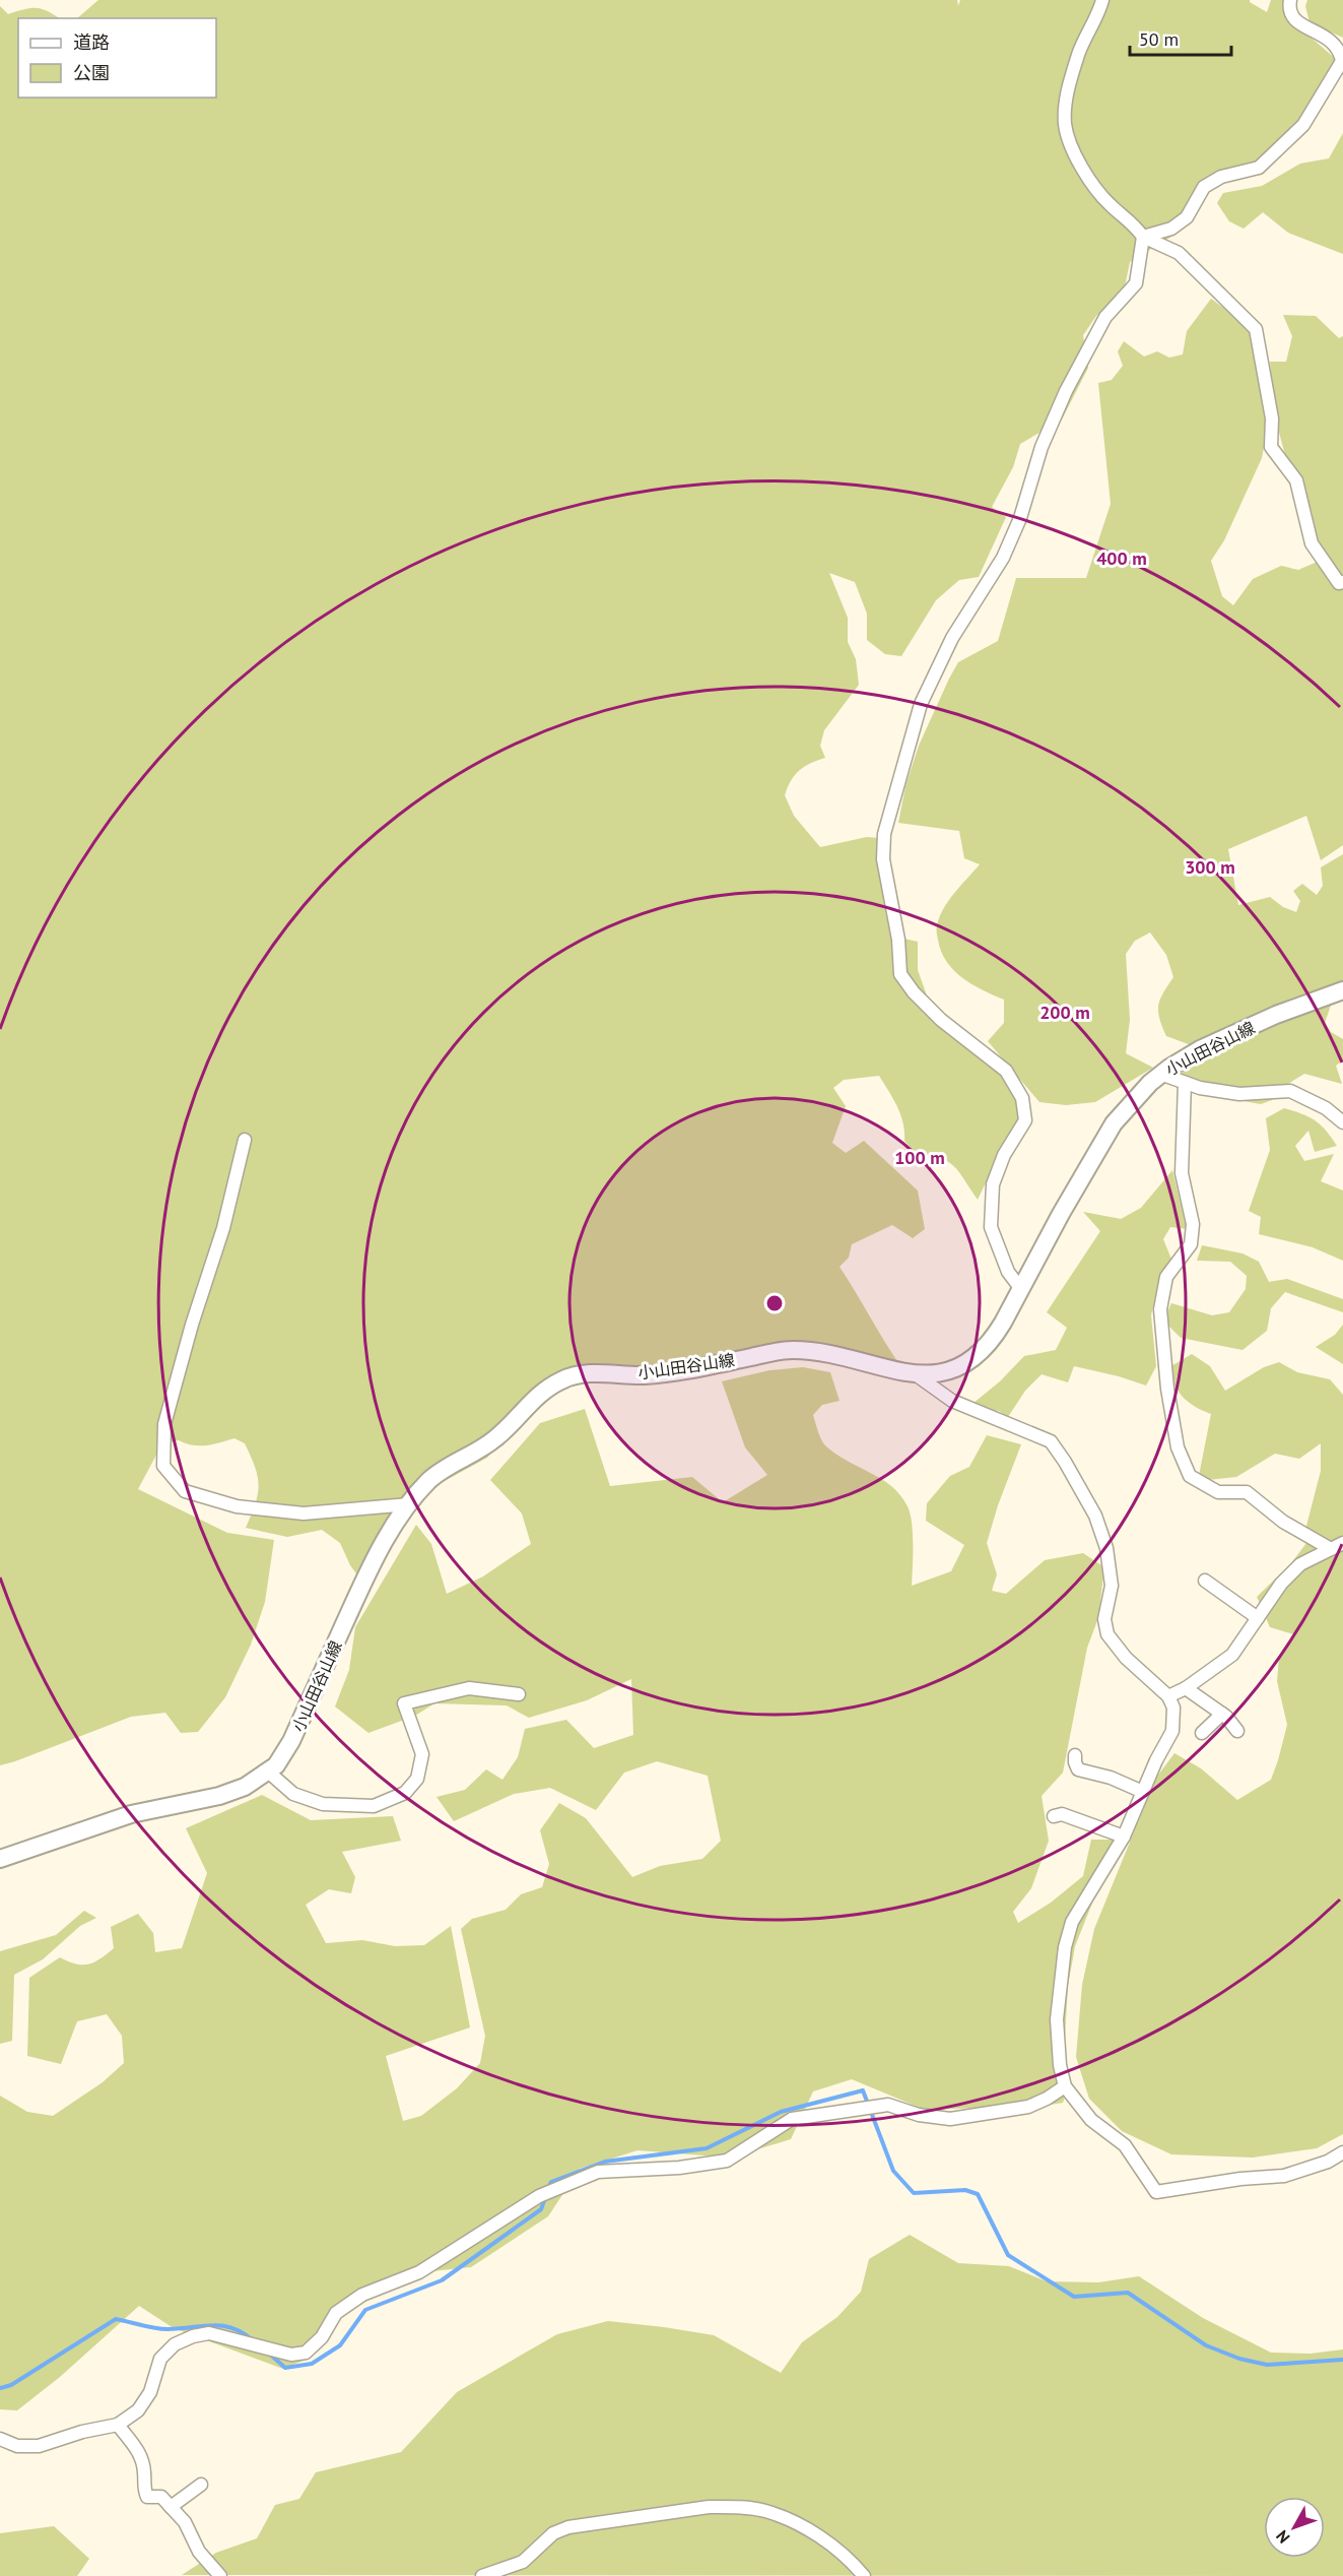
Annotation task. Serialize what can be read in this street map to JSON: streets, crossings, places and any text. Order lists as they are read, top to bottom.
{
  "streets": {
    "main road": ["小山田谷山線"]
  },
  "legend": ["道路", "公園"],
  "scale_bar": "50 m",
  "north": "bottom left",
  "rings": [
    "400 m",
    "300 m",
    "200 m",
    "100 m"
  ]
}
